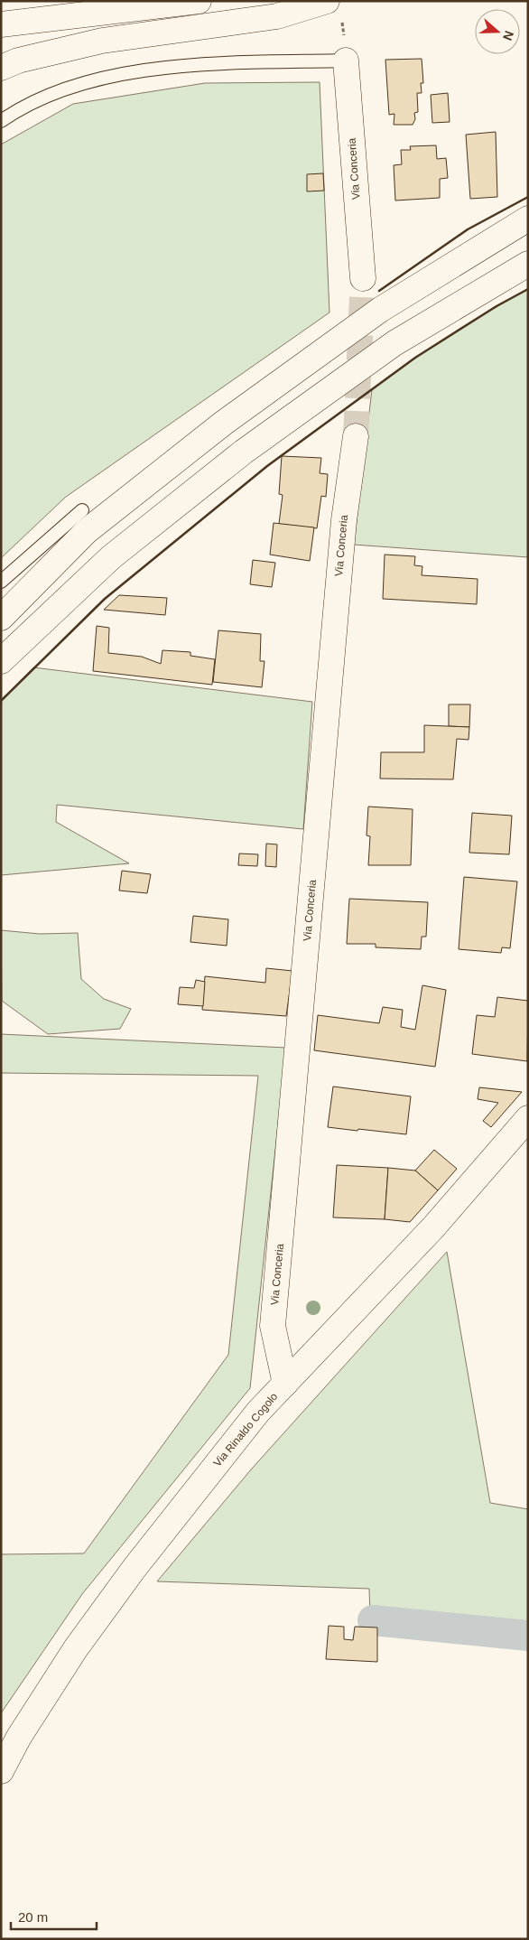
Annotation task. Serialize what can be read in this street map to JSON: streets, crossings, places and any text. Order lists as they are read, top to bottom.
{
  "streets": {
    "main road": ["Via Conceria", "Via Rinaldo Cogolo"]
  },
  "crossings": [
    ["Via Conceria", "Via Rinaldo Cogolo"]
  ],
  "scale_bar": "20 m",
  "north": "right"
}
